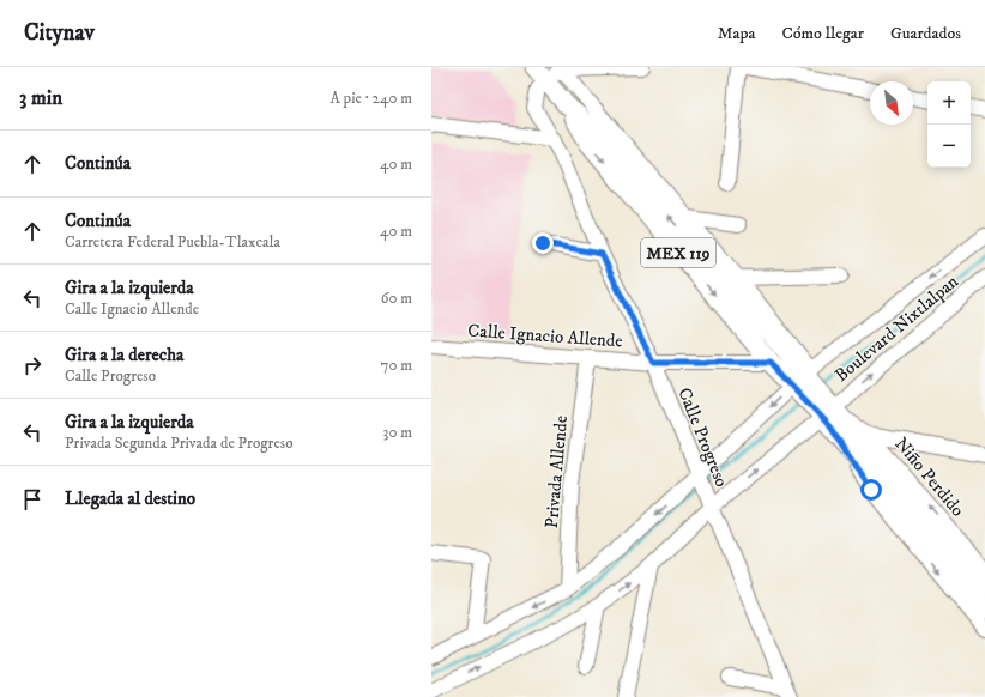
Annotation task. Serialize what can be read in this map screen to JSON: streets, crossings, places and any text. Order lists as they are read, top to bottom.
{
  "streets": {
    "main road": ["MEX 119"],
    "street": [
      "Boulevard Nixtlalpan",
      "Calle Ignacio Allende",
      "Calle Progreso",
      "Privada Allende",
      "Niño Perdido"
    ]
  },
  "crossings": [
    ["MEX 119", "Boulevard Nixtlalpan"],
    ["MEX 119", "Calle Ignacio Allende"],
    ["MEX 119", "Niño Perdido"],
    ["Boulevard Nixtlalpan", "Calle Progreso"],
    ["Boulevard Nixtlalpan", "Niño Perdido"],
    ["Calle Ignacio Allende", "Calle Progreso"],
    ["Calle Ignacio Allende", "Privada Allende"]
  ],
  "north": "bottom right",
  "page": {
    "header": "Citynav",
    "nav": ["Mapa", "Cómo llegar", "Guardados"],
    "heading": ["3 min", "A pie · 240 m"],
    "map_buttons": ["+", "−"],
    "list": [
      ["Continúa", "40 m"],
      ["Continúa", "Carretera Federal Puebla-Tlaxcala", "40 m"],
      ["Gira a la izquierda", "Calle Ignacio Allende", "60 m"],
      ["Gira a la derecha", "Calle Progreso", "70 m"],
      ["Gira a la izquierda", "Privada Segunda Privada de Progreso", "30 m"],
      "Llegada al destino"
    ]
  }
}
